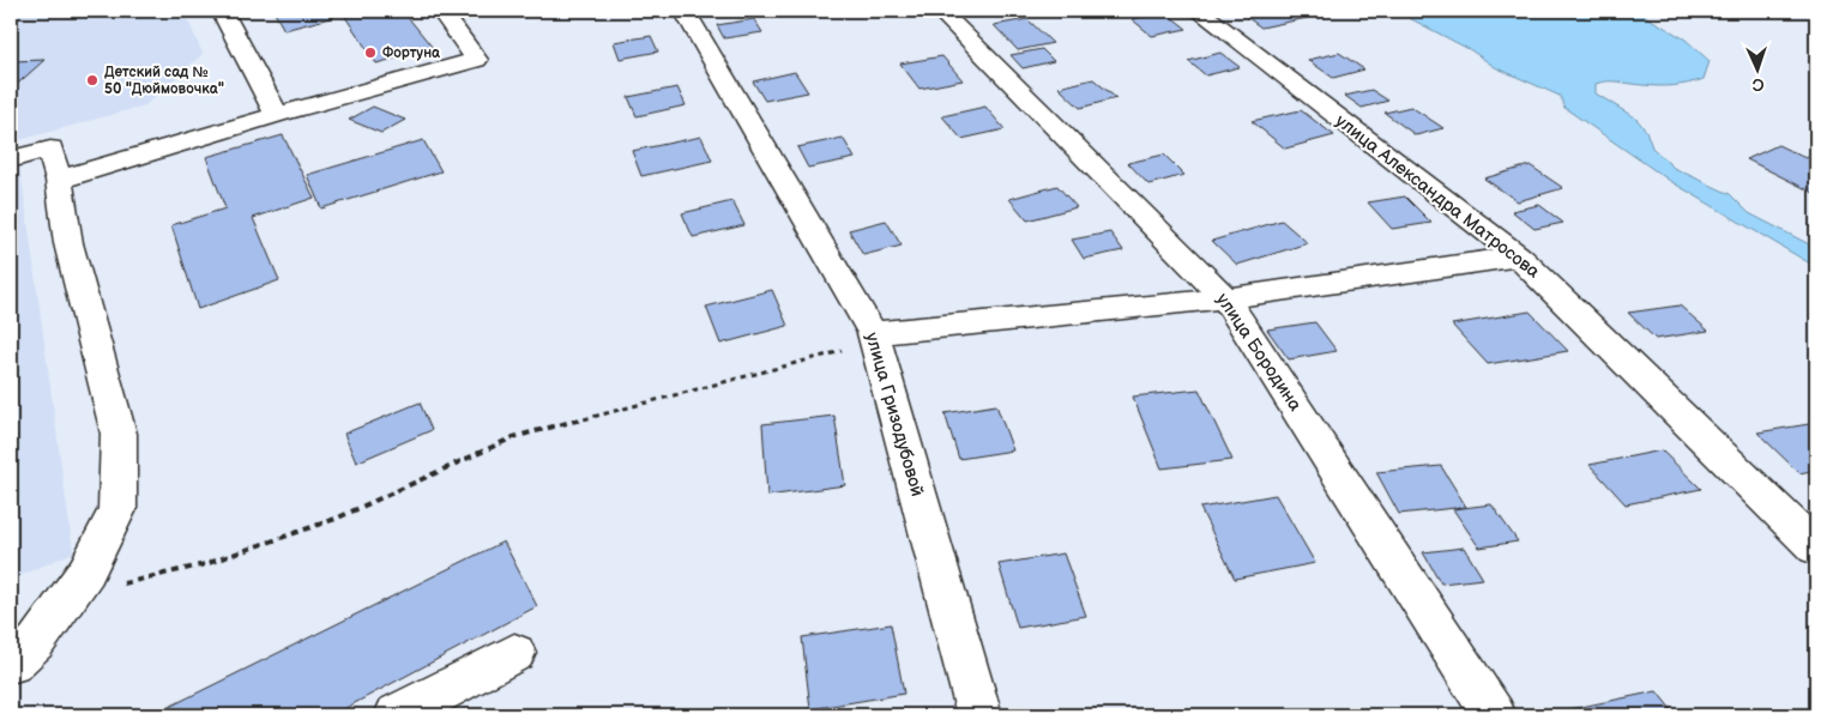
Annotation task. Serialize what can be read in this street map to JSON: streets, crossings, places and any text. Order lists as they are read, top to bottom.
{
  "streets": {
    "street": ["улица Александра Матросова", "улица Бородина", "улица Гризодубовой"]
  },
  "places": ["Фортуна", "Детский сад № 50 \"Дюймовочка\""],
  "north": "bottom"
}
